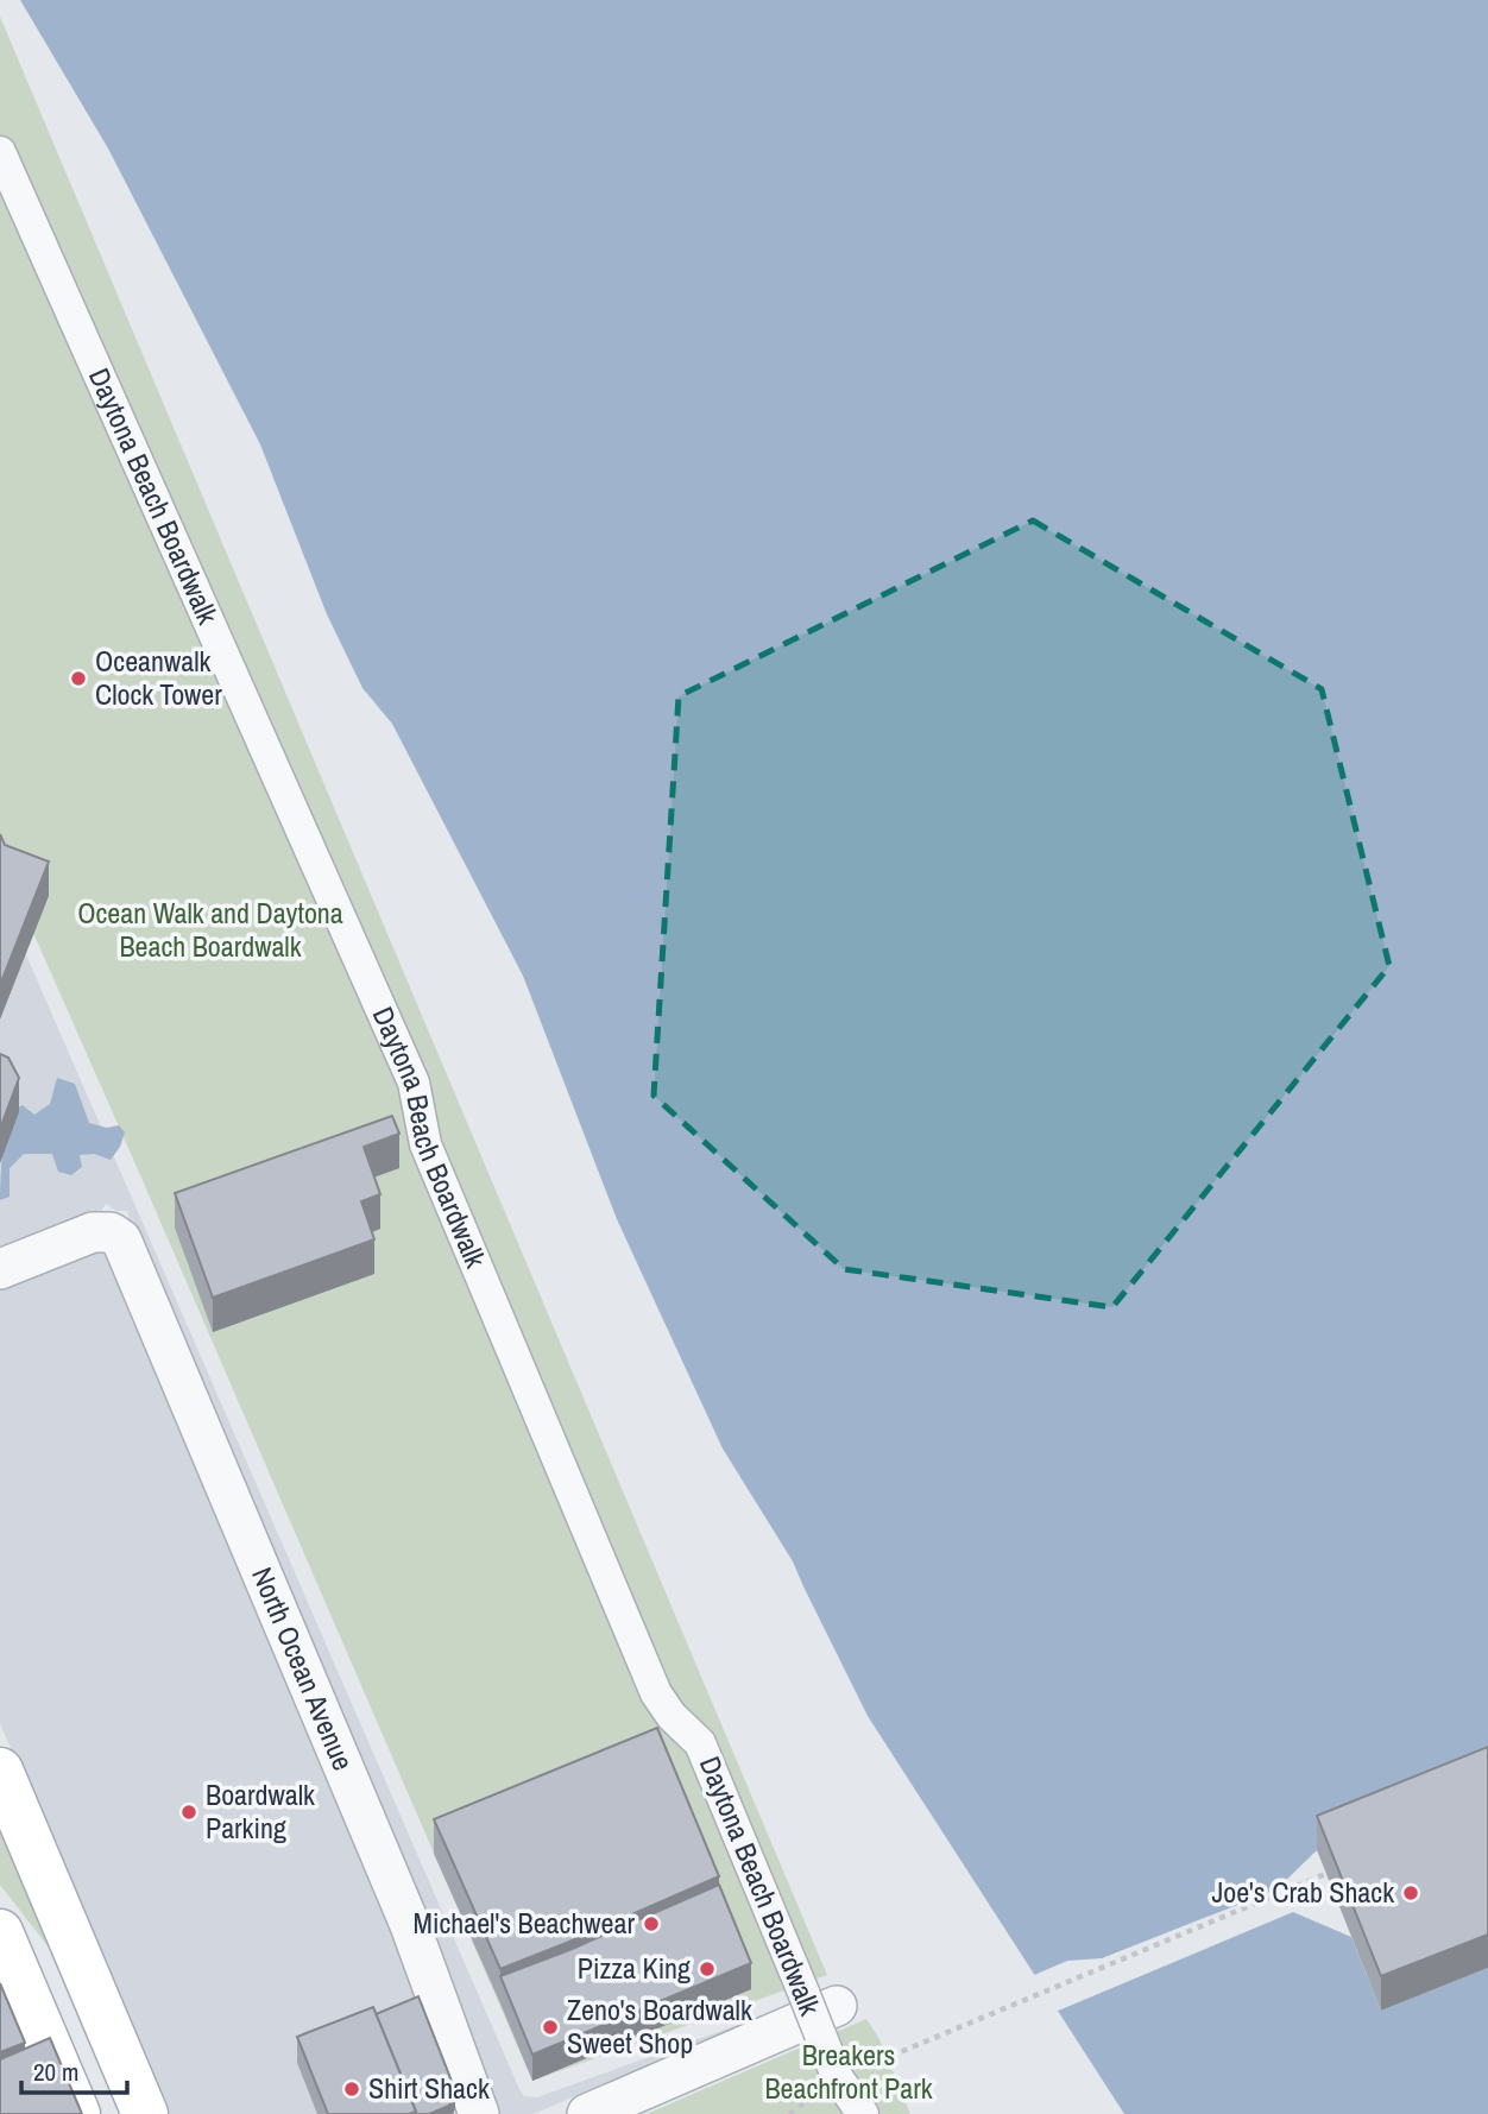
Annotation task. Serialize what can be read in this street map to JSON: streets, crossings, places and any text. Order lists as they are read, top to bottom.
{
  "streets": {
    "street": ["Daytona Beach Boardwalk", "North Ocean Avenue"]
  },
  "parks": ["Ocean Walk and Daytona Beach Boardwalk", "Breakers Beachfront Park"],
  "places": [
    "Oceanwalk Clock Tower",
    "Boardwalk Parking",
    "Joe's Crab Shack",
    "Michael's Beachwear",
    "Pizza King",
    "Zeno's Boardwalk Sweet Shop",
    "Shirt Shack"
  ],
  "scale_bar": "20 m"
}
